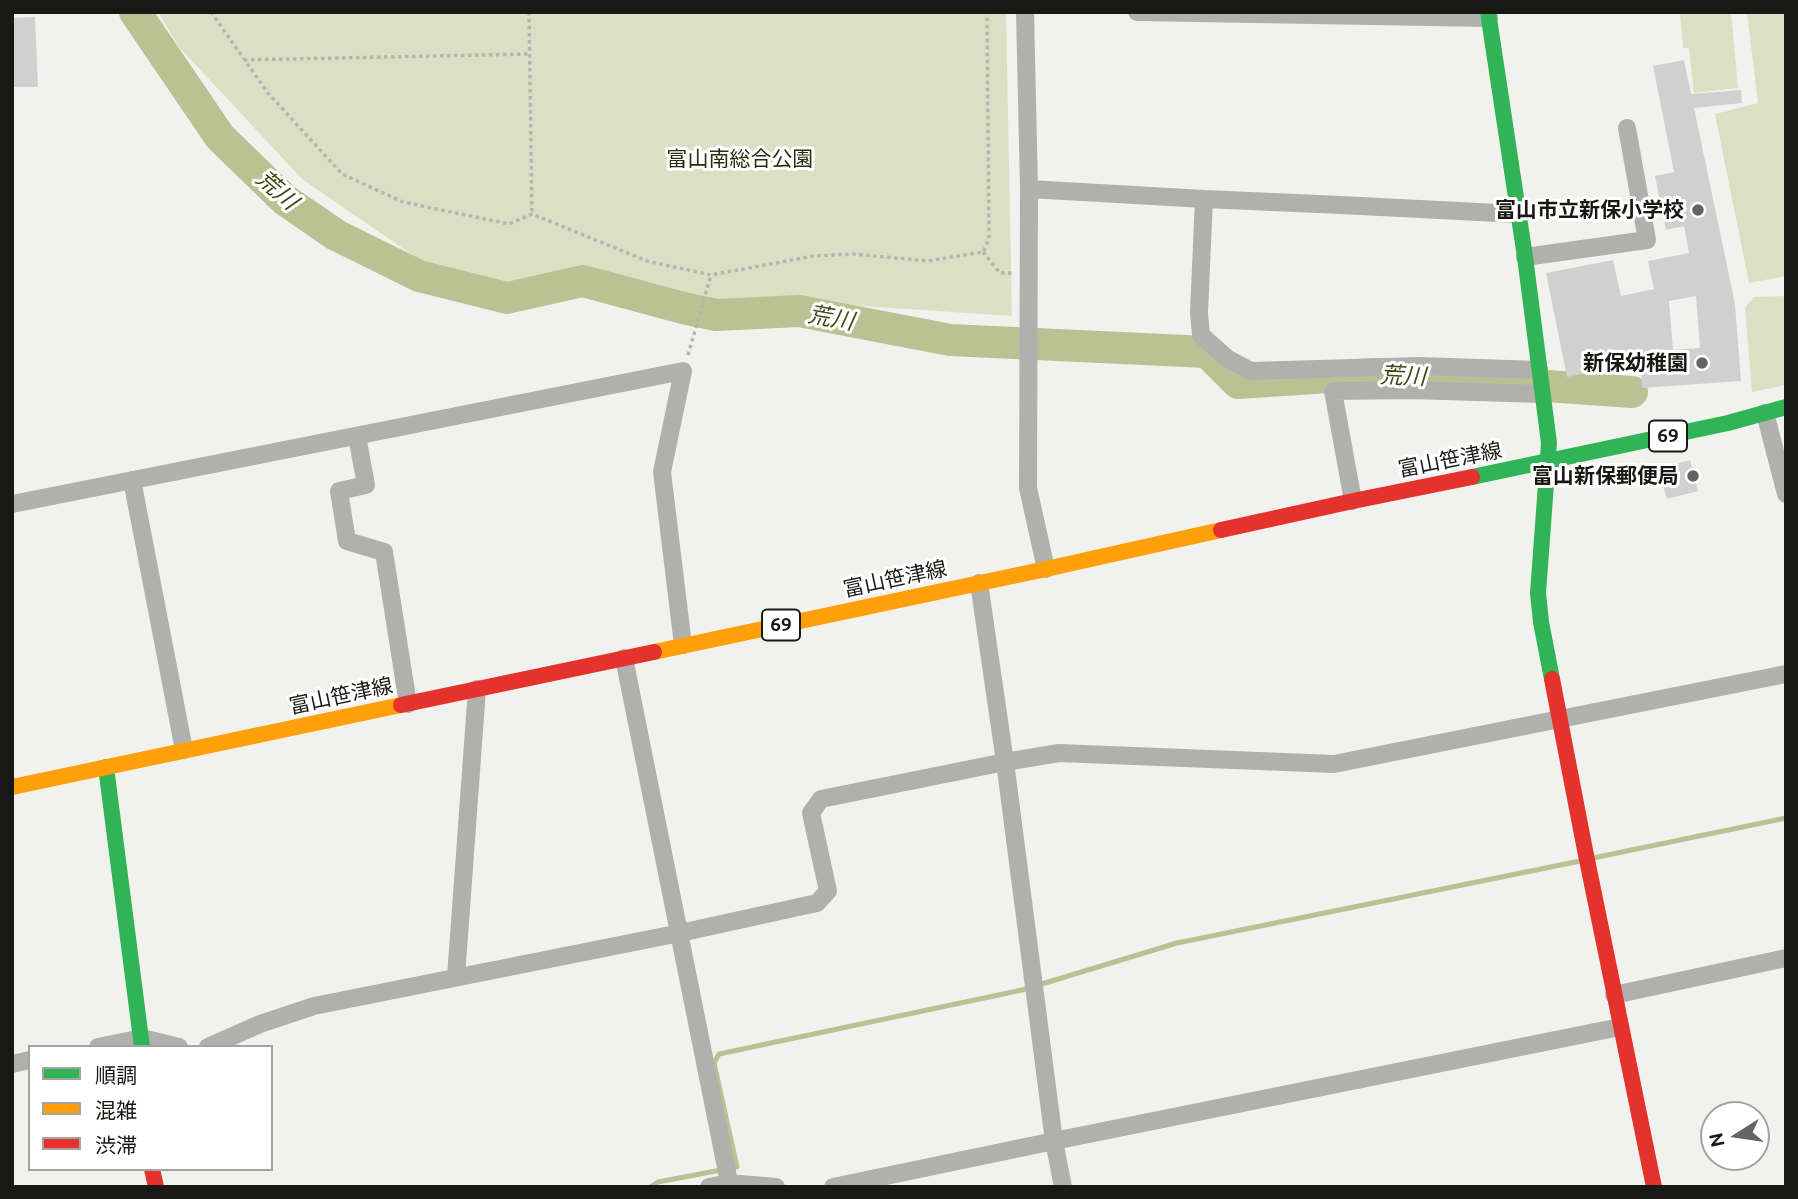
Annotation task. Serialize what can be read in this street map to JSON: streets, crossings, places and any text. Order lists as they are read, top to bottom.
{
  "streets": {
    "main road": ["69", "富山笹津線"]
  },
  "water": ["荒川"],
  "parks": ["富山南総合公園"],
  "places": ["富山市立新保小学校", "新保幼稚園", "富山新保郵便局"],
  "legend": ["順調", "混雑", "渋滞"],
  "north": "left"
}
